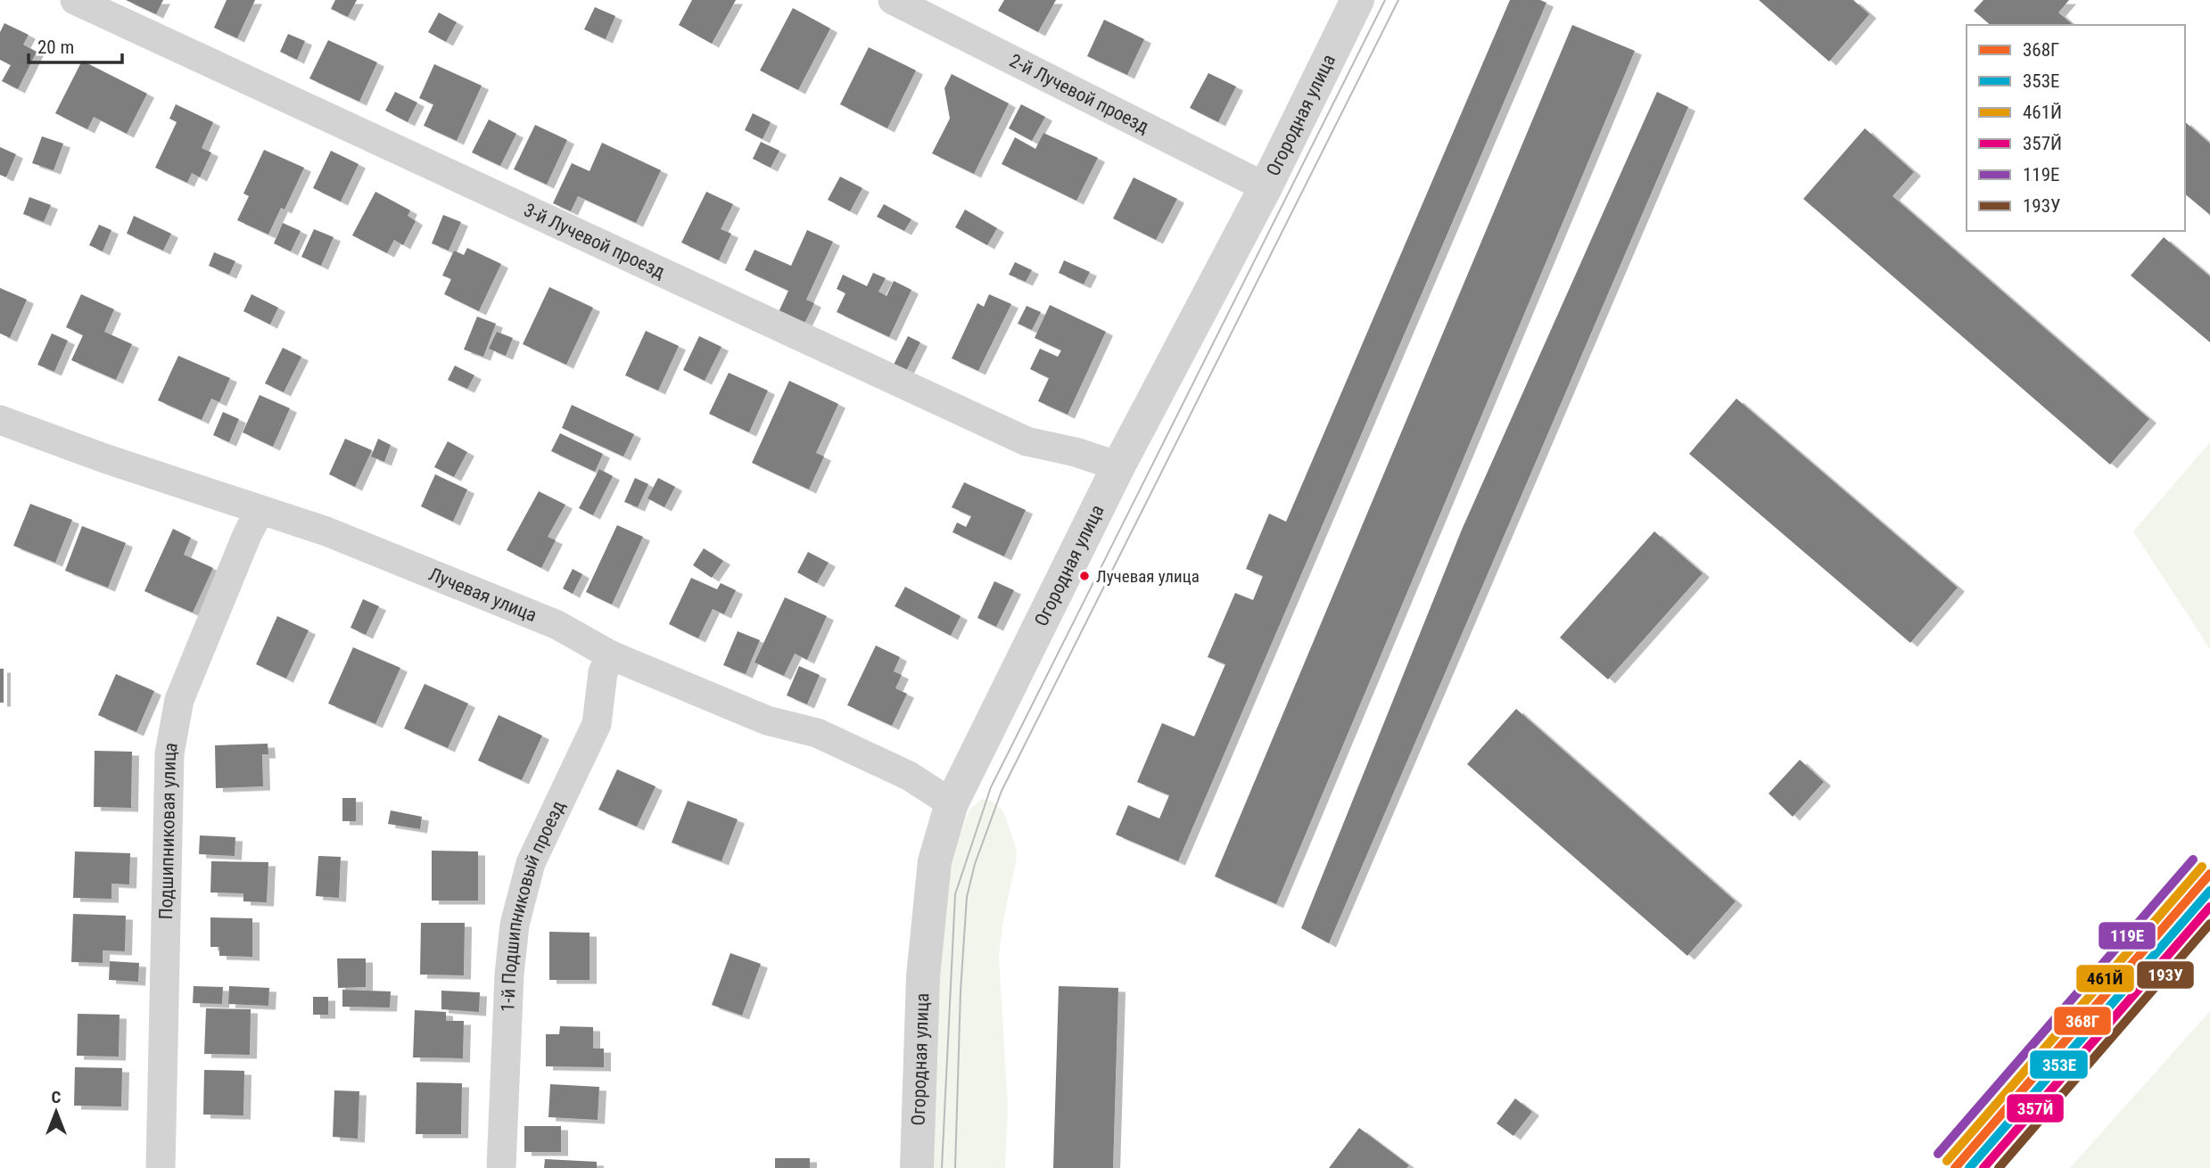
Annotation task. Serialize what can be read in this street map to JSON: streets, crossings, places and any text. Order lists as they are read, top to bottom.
{
  "streets": {
    "street": [
      "2-й Лучевой проезд",
      "Огородная улица",
      "3-й Лучевой проезд",
      "Лучевая улица",
      "Подшипниковая улица",
      "1-й Подшипниковый проезд"
    ]
  },
  "crossings": [
    ["2-й Лучевой проезд", "Огородная улица"],
    ["Огородная улица", "3-й Лучевой проезд"],
    ["Огородная улица", "Лучевая улица"],
    ["Лучевая улица", "Подшипниковая улица"],
    ["Лучевая улица", "1-й Подшипниковый проезд"]
  ],
  "places": ["Лучевая улица"],
  "lines": [
    "transit line 119Е",
    "transit line 461Й",
    "transit line 368Г",
    "transit line 353Е",
    "transit line 357Й",
    "transit line 193У"
  ],
  "legend": [
    "368Г",
    "353Е",
    "461Й",
    "357Й",
    "119Е",
    "193У"
  ],
  "scale_bar": "20 m",
  "north": "top"
}
